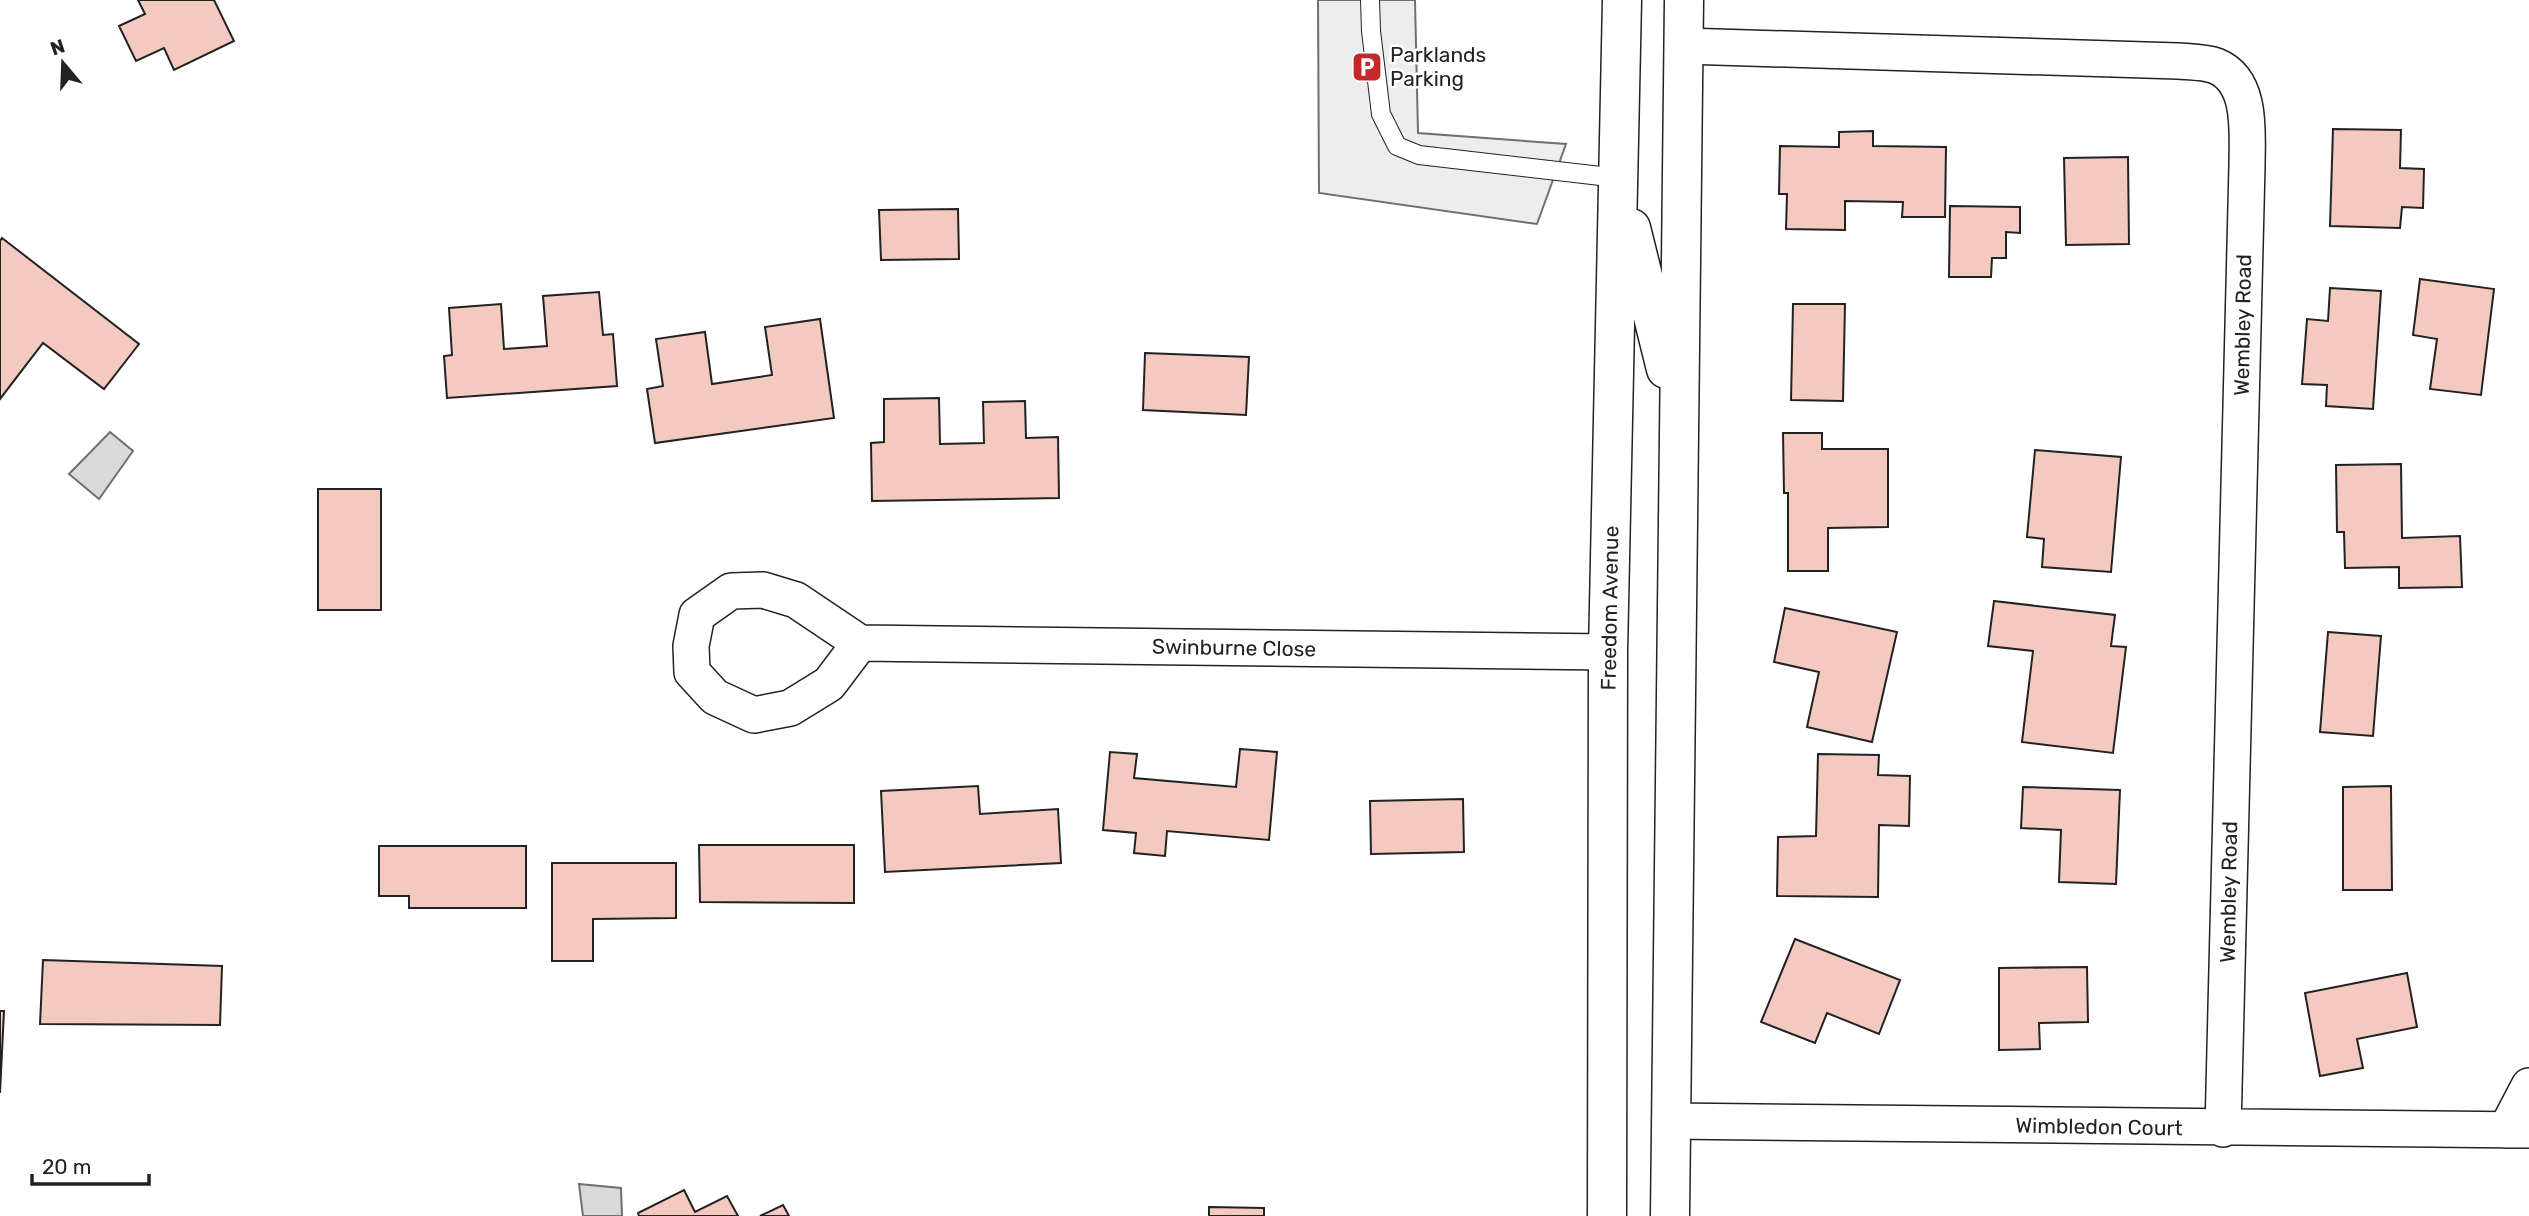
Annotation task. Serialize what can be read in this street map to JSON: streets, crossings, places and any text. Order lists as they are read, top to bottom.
{
  "streets": {
    "main road": ["Freedom Avenue"],
    "street": ["Wembley Road", "Swinburne Close", "Wimbledon Court"]
  },
  "crossings": [
    ["Wembley Road", "Wimbledon Court"],
    ["Freedom Avenue", "Swinburne Close"]
  ],
  "places": {
    "parking": ["Parklands Parking"]
  },
  "scale_bar": "20 m",
  "north": "top"
}
